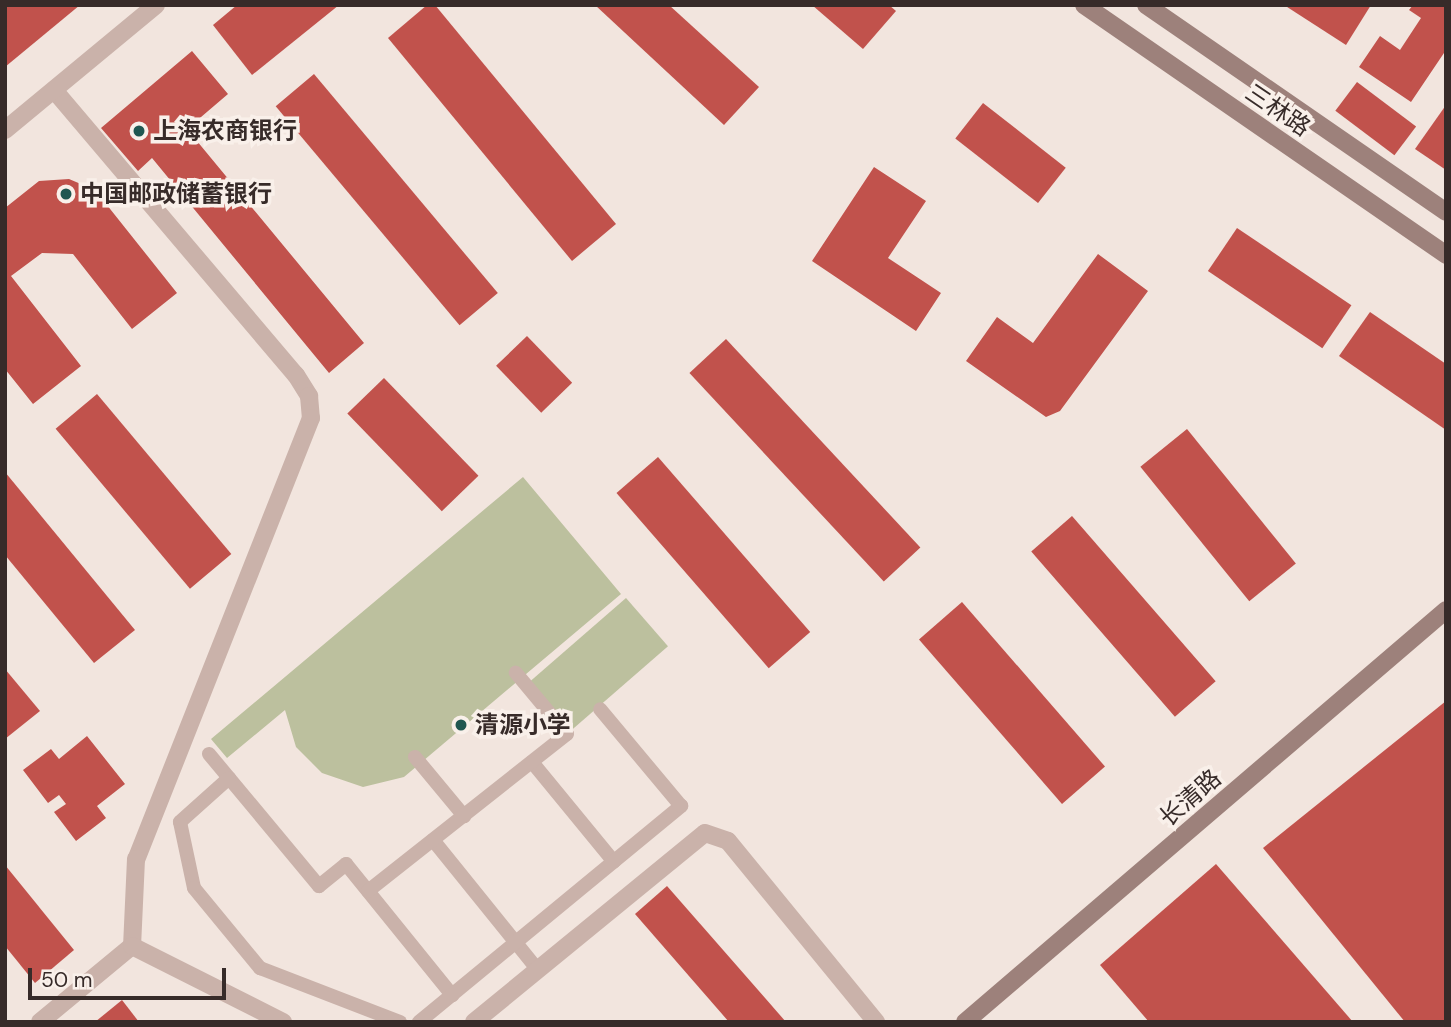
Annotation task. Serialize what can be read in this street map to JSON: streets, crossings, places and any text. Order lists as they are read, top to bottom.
{
  "streets": {
    "main road": ["三林路", "长清路"]
  },
  "places": ["上海农商银行", "中国邮政储蓄银行", "清源小学"],
  "scale_bar": "50 m"
}
